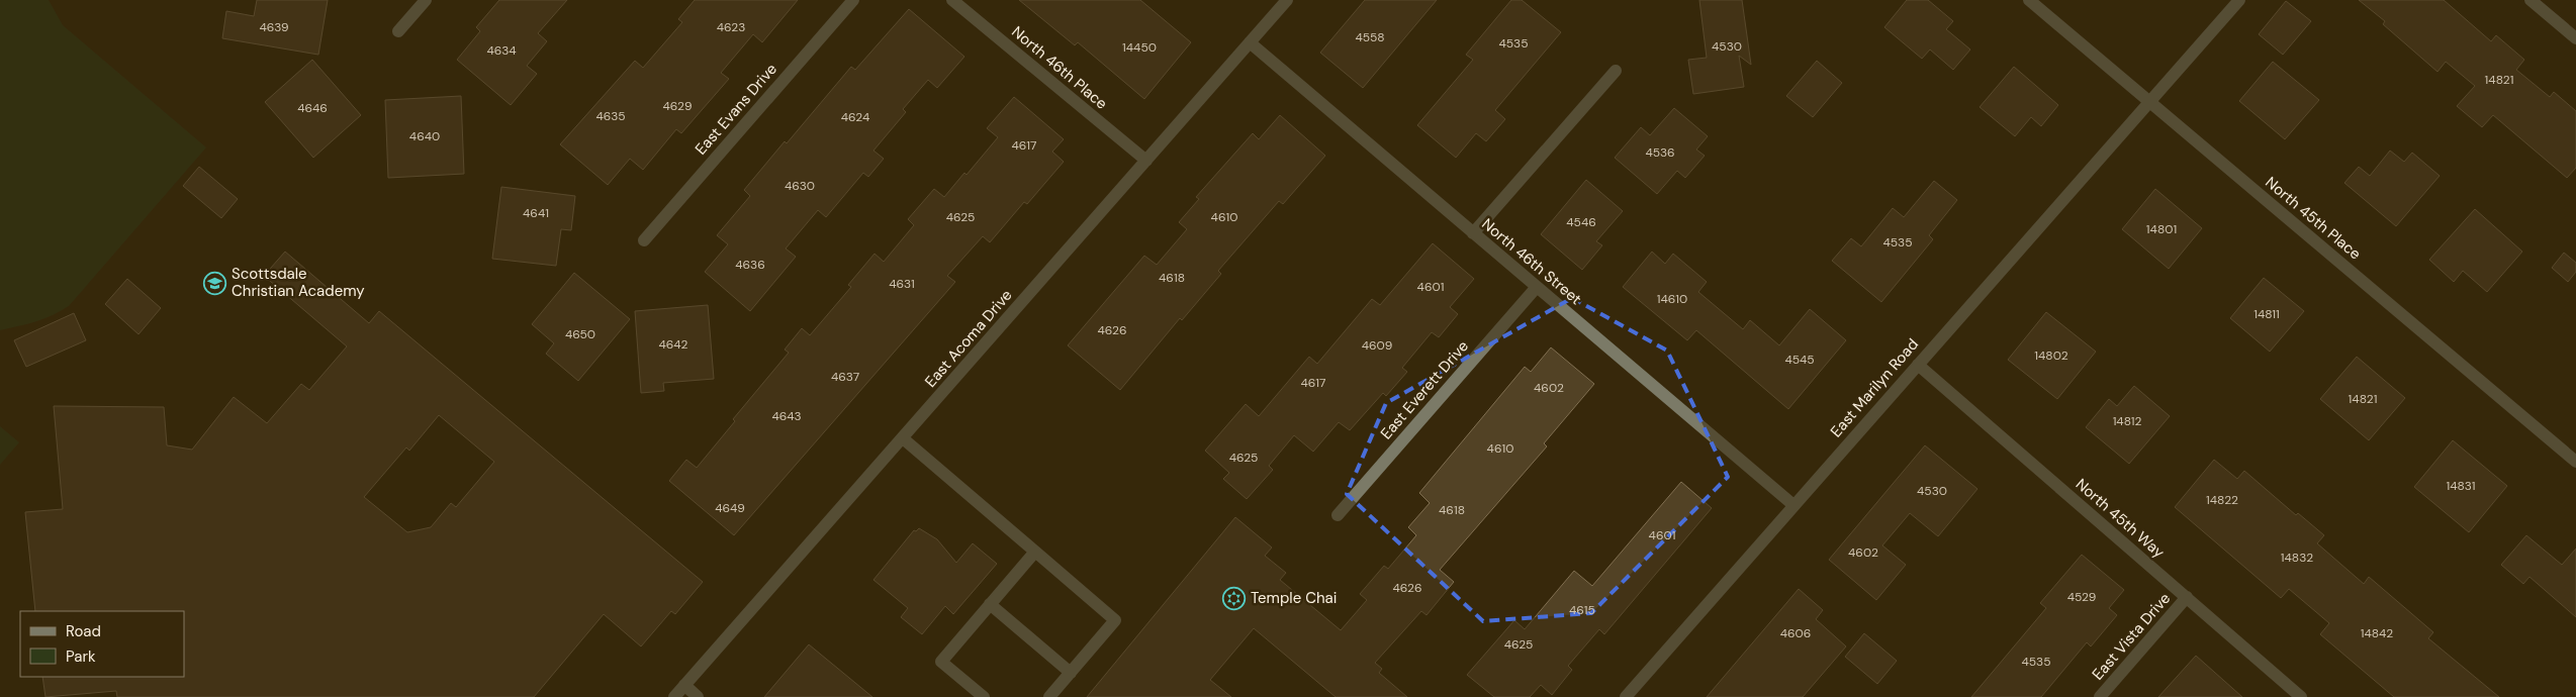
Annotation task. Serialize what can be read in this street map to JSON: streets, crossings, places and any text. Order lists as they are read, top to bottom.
{
  "streets": {
    "street": [
      "North 46th Place",
      "East Evans Drive",
      "North 45th Place",
      "North 46th Street",
      "East Acoma Drive",
      "East Marilyn Road",
      "East Everett Drive",
      "North 45th Way",
      "East Vista Drive"
    ]
  },
  "crossings": [
    ["North 46th Place", "East Acoma Drive"],
    ["North 45th Place", "East Marilyn Road"],
    ["North 46th Street", "East Acoma Drive"],
    ["North 46th Street", "East Marilyn Road"],
    ["North 46th Street", "East Everett Drive"],
    ["East Marilyn Road", "North 45th Way"],
    ["North 45th Way", "East Vista Drive"]
  ],
  "places": {
    "school or university": ["Scottsdale Christian Academy"],
    "synagogue": ["Temple Chai"]
  },
  "house_numbers": [
    "4639",
    "4623",
    "4558",
    "4535",
    "4530",
    "14450",
    "4634",
    "14821",
    "4629",
    "4646",
    "4635",
    "4624",
    "4640",
    "4617",
    "4536",
    "4630",
    "4641",
    "4625",
    "4610",
    "4546",
    "14801",
    "4535",
    "4636",
    "4618",
    "4631",
    "4601",
    "14610",
    "14811",
    "4626",
    "4650",
    "4642",
    "4609",
    "14802",
    "4545",
    "4637",
    "4617",
    "4602",
    "14821",
    "4643",
    "14812",
    "4610",
    "4625",
    "14831",
    "4530",
    "14822",
    "4649",
    "4618",
    "4601",
    "4602",
    "14832",
    "4626",
    "4529",
    "4615",
    "4606",
    "14842",
    "4625",
    "4535"
  ],
  "legend": ["Road", "Park"]
}
